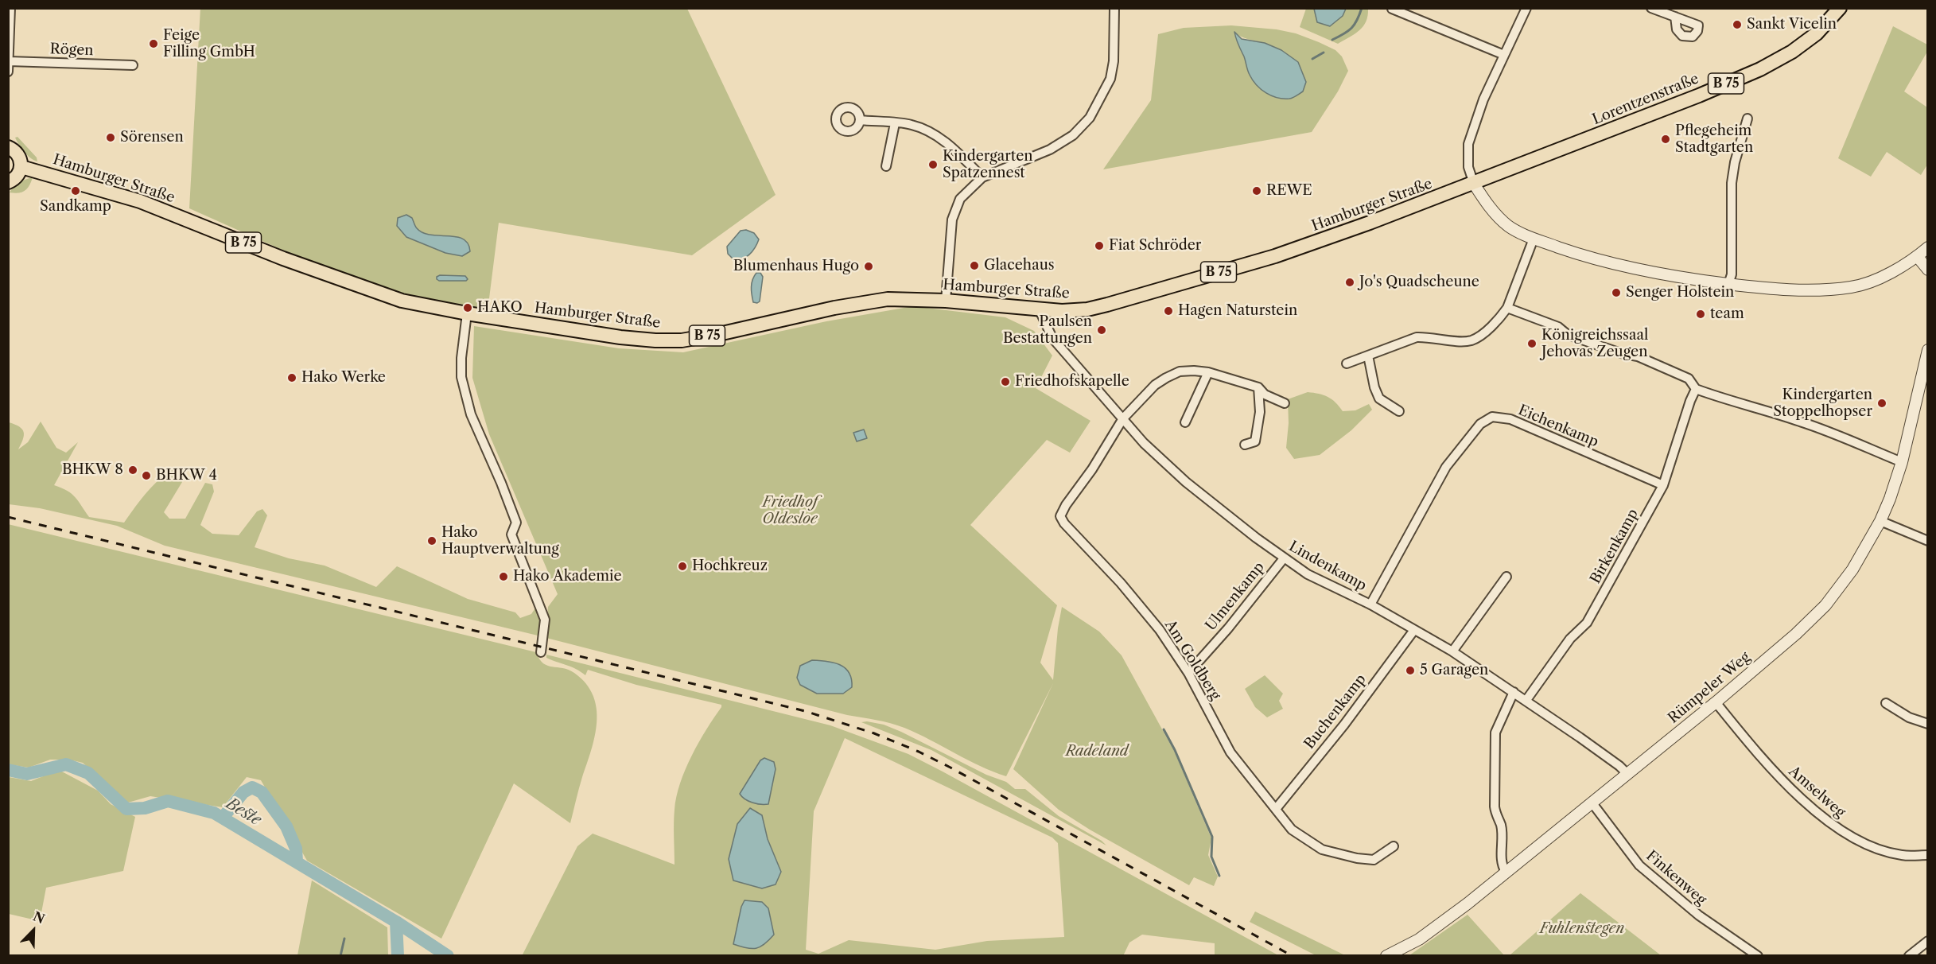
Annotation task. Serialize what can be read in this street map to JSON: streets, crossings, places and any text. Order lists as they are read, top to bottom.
{
  "streets": {
    "main road": ["B 75", "Lorentzenstraße", "Hamburger Straße"],
    "street": [
      "Rögen",
      "Eichenkamp",
      "Birkenkamp",
      "Lindenkamp",
      "Ulmenkamp",
      "Am Goldberg",
      "Rümpeler Weg",
      "Buchenkamp",
      "Amselweg",
      "Finkenweg"
    ]
  },
  "crossings": [
    ["Lorentzenstraße", "Hamburger Straße"],
    ["Hamburger Straße", "Lindenkamp"],
    ["Eichenkamp", "Birkenkamp"],
    ["Eichenkamp", "Lindenkamp"],
    ["Birkenkamp", "Lindenkamp"],
    ["Lindenkamp", "Ulmenkamp"],
    ["Lindenkamp", "Am Goldberg"],
    ["Lindenkamp", "Rümpeler Weg"],
    ["Lindenkamp", "Buchenkamp"],
    ["Ulmenkamp", "Am Goldberg"],
    ["Am Goldberg", "Buchenkamp"],
    ["Rümpeler Weg", "Amselweg"],
    ["Rümpeler Weg", "Finkenweg"]
  ],
  "water": ["Beste"],
  "parks": ["Friedhof Oldesloe", "Radeland", "Fuhlenstegen"],
  "places": [
    "Sankt Vicelin",
    "Feige Filling GmbH",
    "Sörensen",
    "Pflegeheim Stadtgarten",
    "Kindergarten Spatzennest",
    "Sandkamp",
    "REWE",
    "Fiat Schröder",
    "Glacehaus",
    "Blumenhaus Hugo",
    "Jo's Quadscheune",
    "Senger Holstein",
    "HAKO",
    "Hagen Naturstein",
    "team",
    "Paulsen Bestattungen",
    "Königreichssaal Jehovas Zeugen",
    "Hako Werke",
    "Friedhofskapelle",
    "Kindergarten Stoppelhopser",
    "BHKW 8",
    "BHKW 4",
    "Hako Hauptverwaltung",
    "Hochkreuz",
    "Hako Akademie",
    "5 Garagen"
  ],
  "north": "top right"
}
